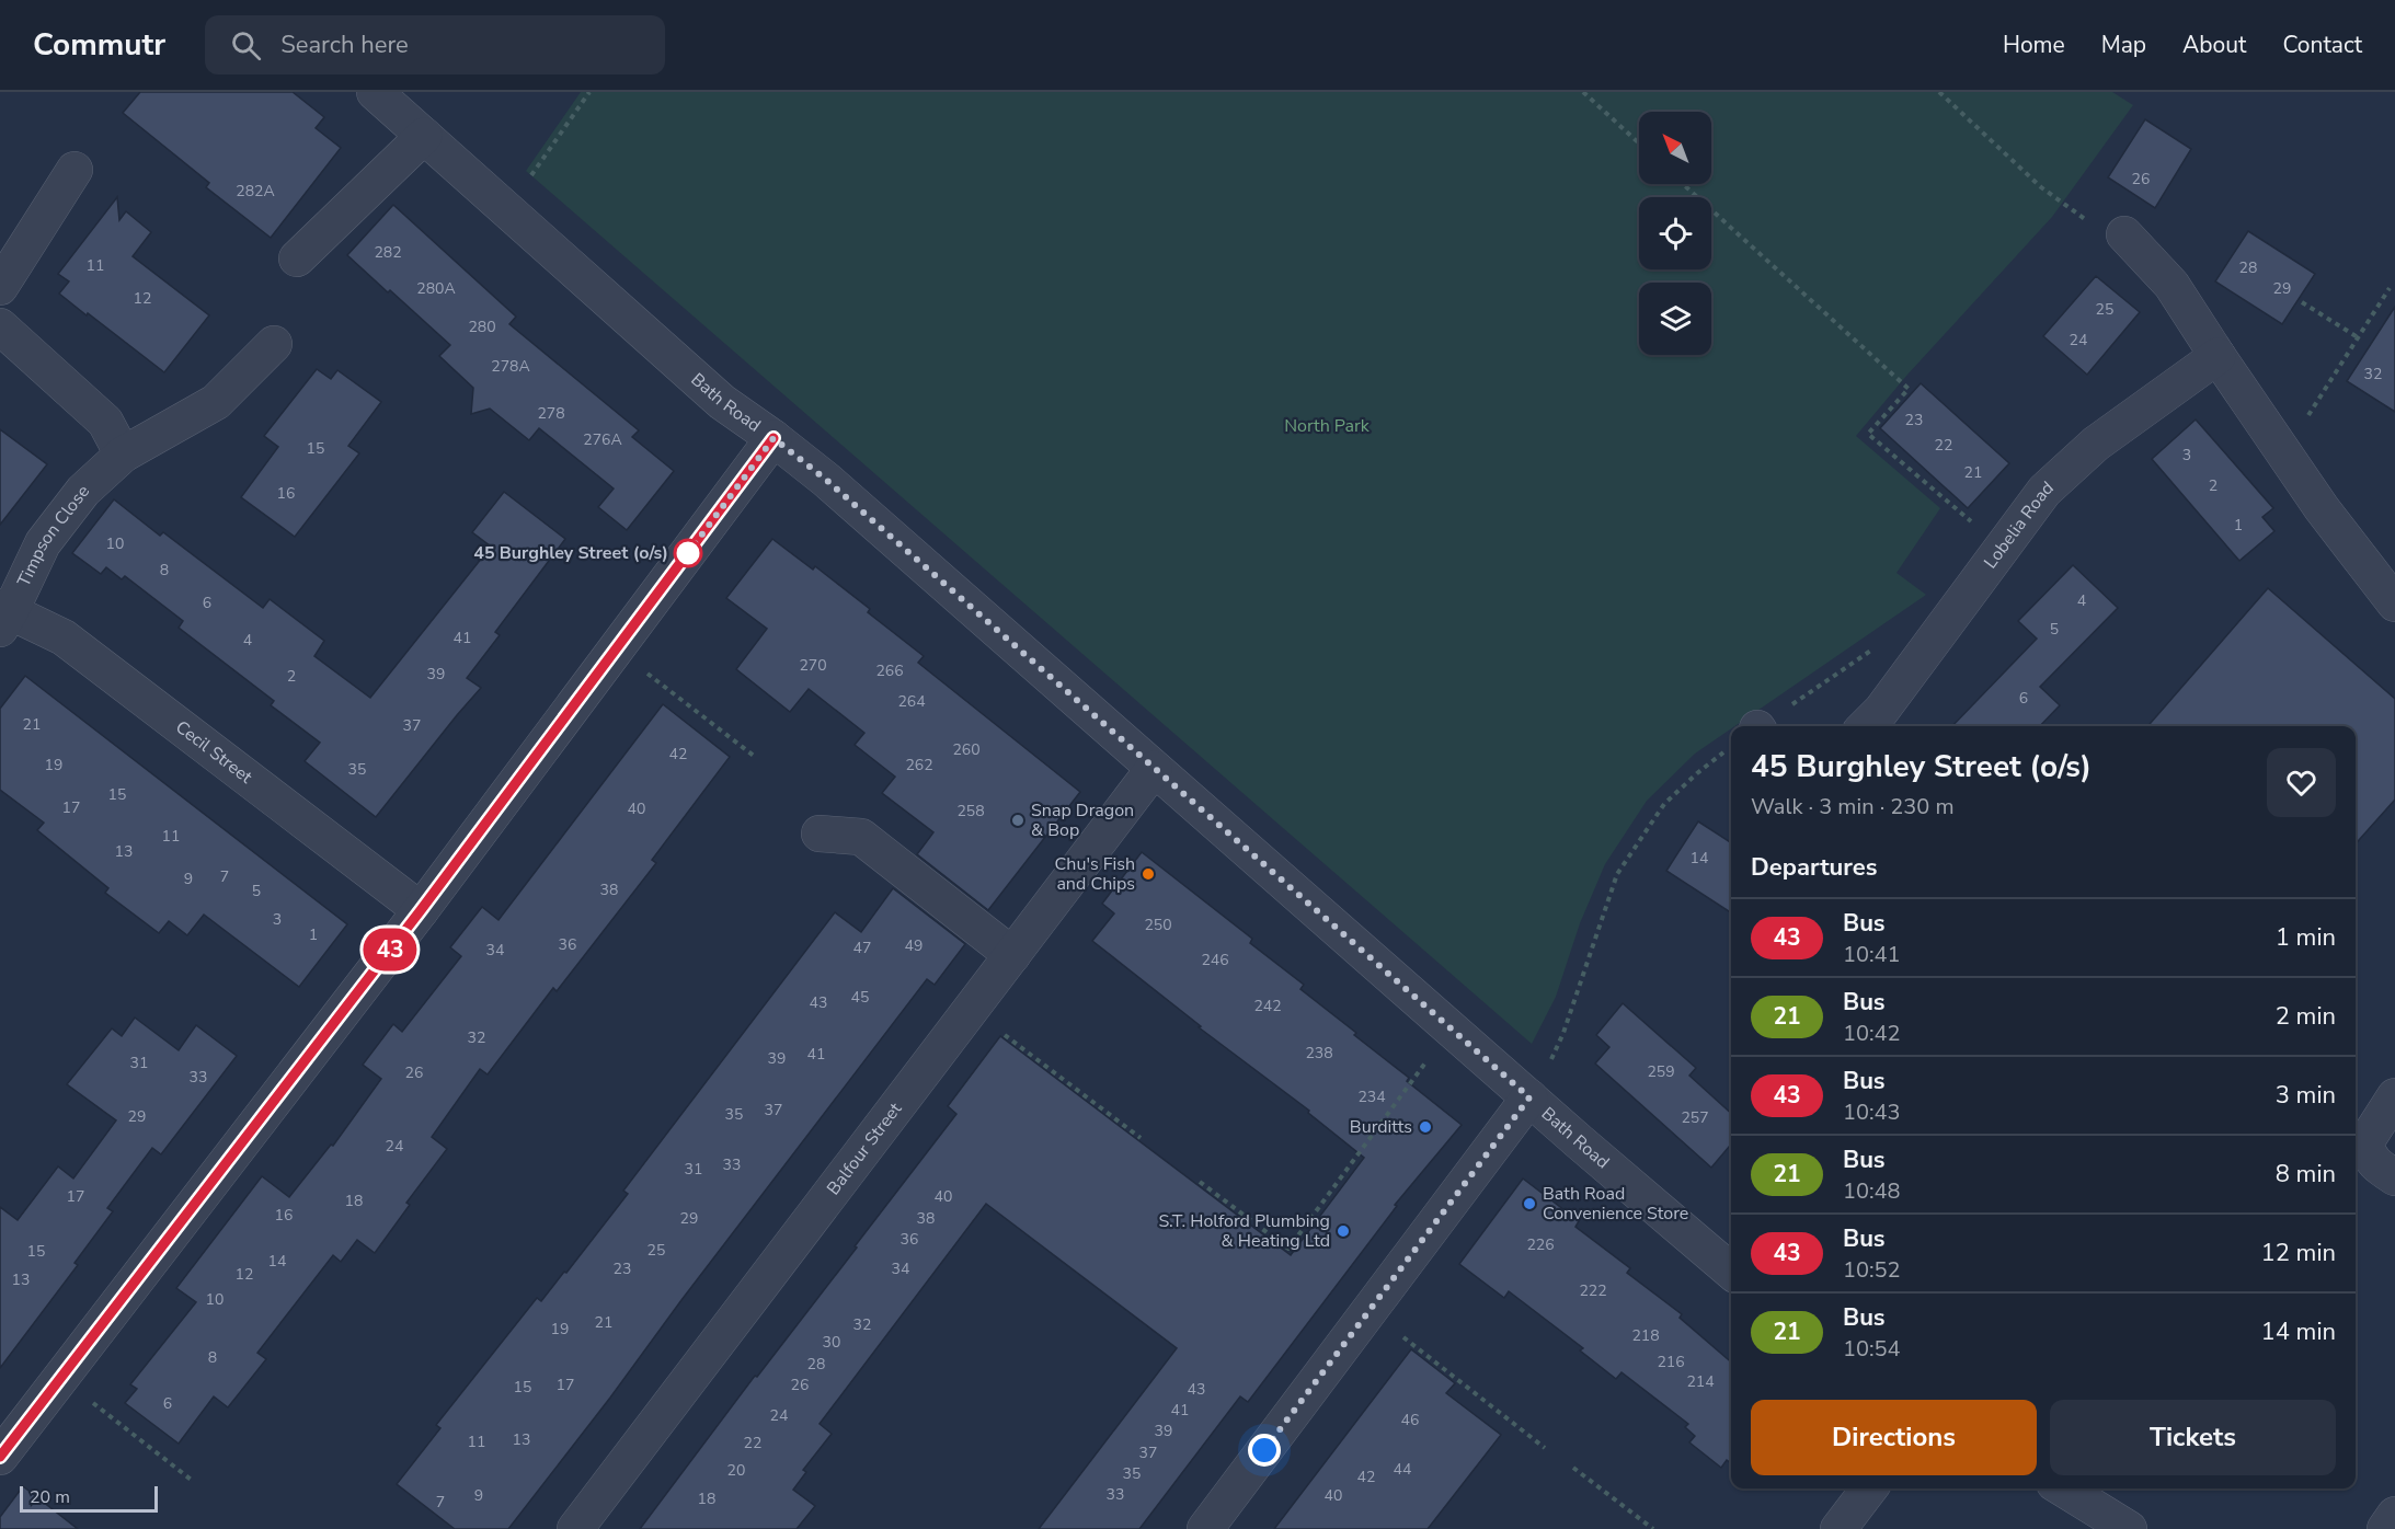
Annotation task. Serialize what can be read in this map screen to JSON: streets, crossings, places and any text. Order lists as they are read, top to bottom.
{
  "streets": {
    "street": [
      "Bath Road",
      "Lobelia Road",
      "Timpson Close",
      "Cecil Street",
      "Balfour Street"
    ]
  },
  "crossings": [
    ["Bath Road", "Balfour Street"],
    ["Timpson Close", "Cecil Street"]
  ],
  "parks": ["North Park"],
  "places": [
    "45 Burghley Street (o/s)",
    "Snap Dragon & Bop",
    "Chu's Fish and Chips",
    "Burditts",
    "Bath Road Convenience Store",
    "S.T. Holford Plumbing & Heating Ltd"
  ],
  "lines": ["bus line 43"],
  "house_numbers": [
    "26",
    "282A",
    "282",
    "11",
    "28",
    "280A",
    "29",
    "12",
    "25",
    "280",
    "24",
    "278A",
    "32",
    "278",
    "23",
    "276A",
    "22",
    "15",
    "3",
    "21",
    "2",
    "16",
    "1",
    "10",
    "8",
    "4",
    "6",
    "5",
    "41",
    "4",
    "270",
    "266",
    "39",
    "2",
    "6",
    "264",
    "21",
    "37",
    "260",
    "42",
    "19",
    "262",
    "35",
    "15",
    "17",
    "40",
    "258",
    "11",
    "13",
    "14",
    "7",
    "9",
    "38",
    "5",
    "3",
    "250",
    "1",
    "36",
    "49",
    "47",
    "34",
    "246",
    "45",
    "43",
    "242",
    "32",
    "238",
    "41",
    "39",
    "31",
    "259",
    "26",
    "33",
    "234",
    "37",
    "35",
    "29",
    "257",
    "24",
    "33",
    "31",
    "17",
    "40",
    "18",
    "16",
    "29",
    "38",
    "36",
    "226",
    "25",
    "15",
    "14",
    "23",
    "34",
    "12",
    "13",
    "222",
    "10",
    "21",
    "32",
    "19",
    "218",
    "30",
    "8",
    "216",
    "28",
    "214",
    "17",
    "26",
    "15",
    "43",
    "6",
    "41",
    "24",
    "46",
    "39",
    "13",
    "11",
    "22",
    "37",
    "44",
    "20",
    "35",
    "42",
    "33",
    "9",
    "40",
    "18",
    "7"
  ],
  "scale_bar": "20 m",
  "north": "top left",
  "page": {
    "header": "Commutr",
    "search": "Search here",
    "nav": [
      "Home",
      "Map",
      "About",
      "Contact"
    ],
    "on_map": "43",
    "heading": [
      ["45 Burghley Street (o/s)", "Walk · 3 min · 230 m"],
      "Departures"
    ],
    "list": [
      {
        "mark": "43",
        "name": "Bus",
        "note": "10:41",
        "value": "1 min"
      },
      {
        "mark": "21",
        "name": "Bus",
        "note": "10:42",
        "value": "2 min"
      },
      {
        "mark": "43",
        "name": "Bus",
        "note": "10:43",
        "value": "3 min"
      },
      {
        "mark": "21",
        "name": "Bus",
        "note": "10:48",
        "value": "8 min"
      },
      {
        "mark": "43",
        "name": "Bus",
        "note": "10:52",
        "value": "12 min"
      },
      {
        "mark": "21",
        "name": "Bus",
        "note": "10:54",
        "value": "14 min"
      }
    ],
    "buttons": ["Directions", "Tickets"],
    "scale": "20 m"
  }
}
